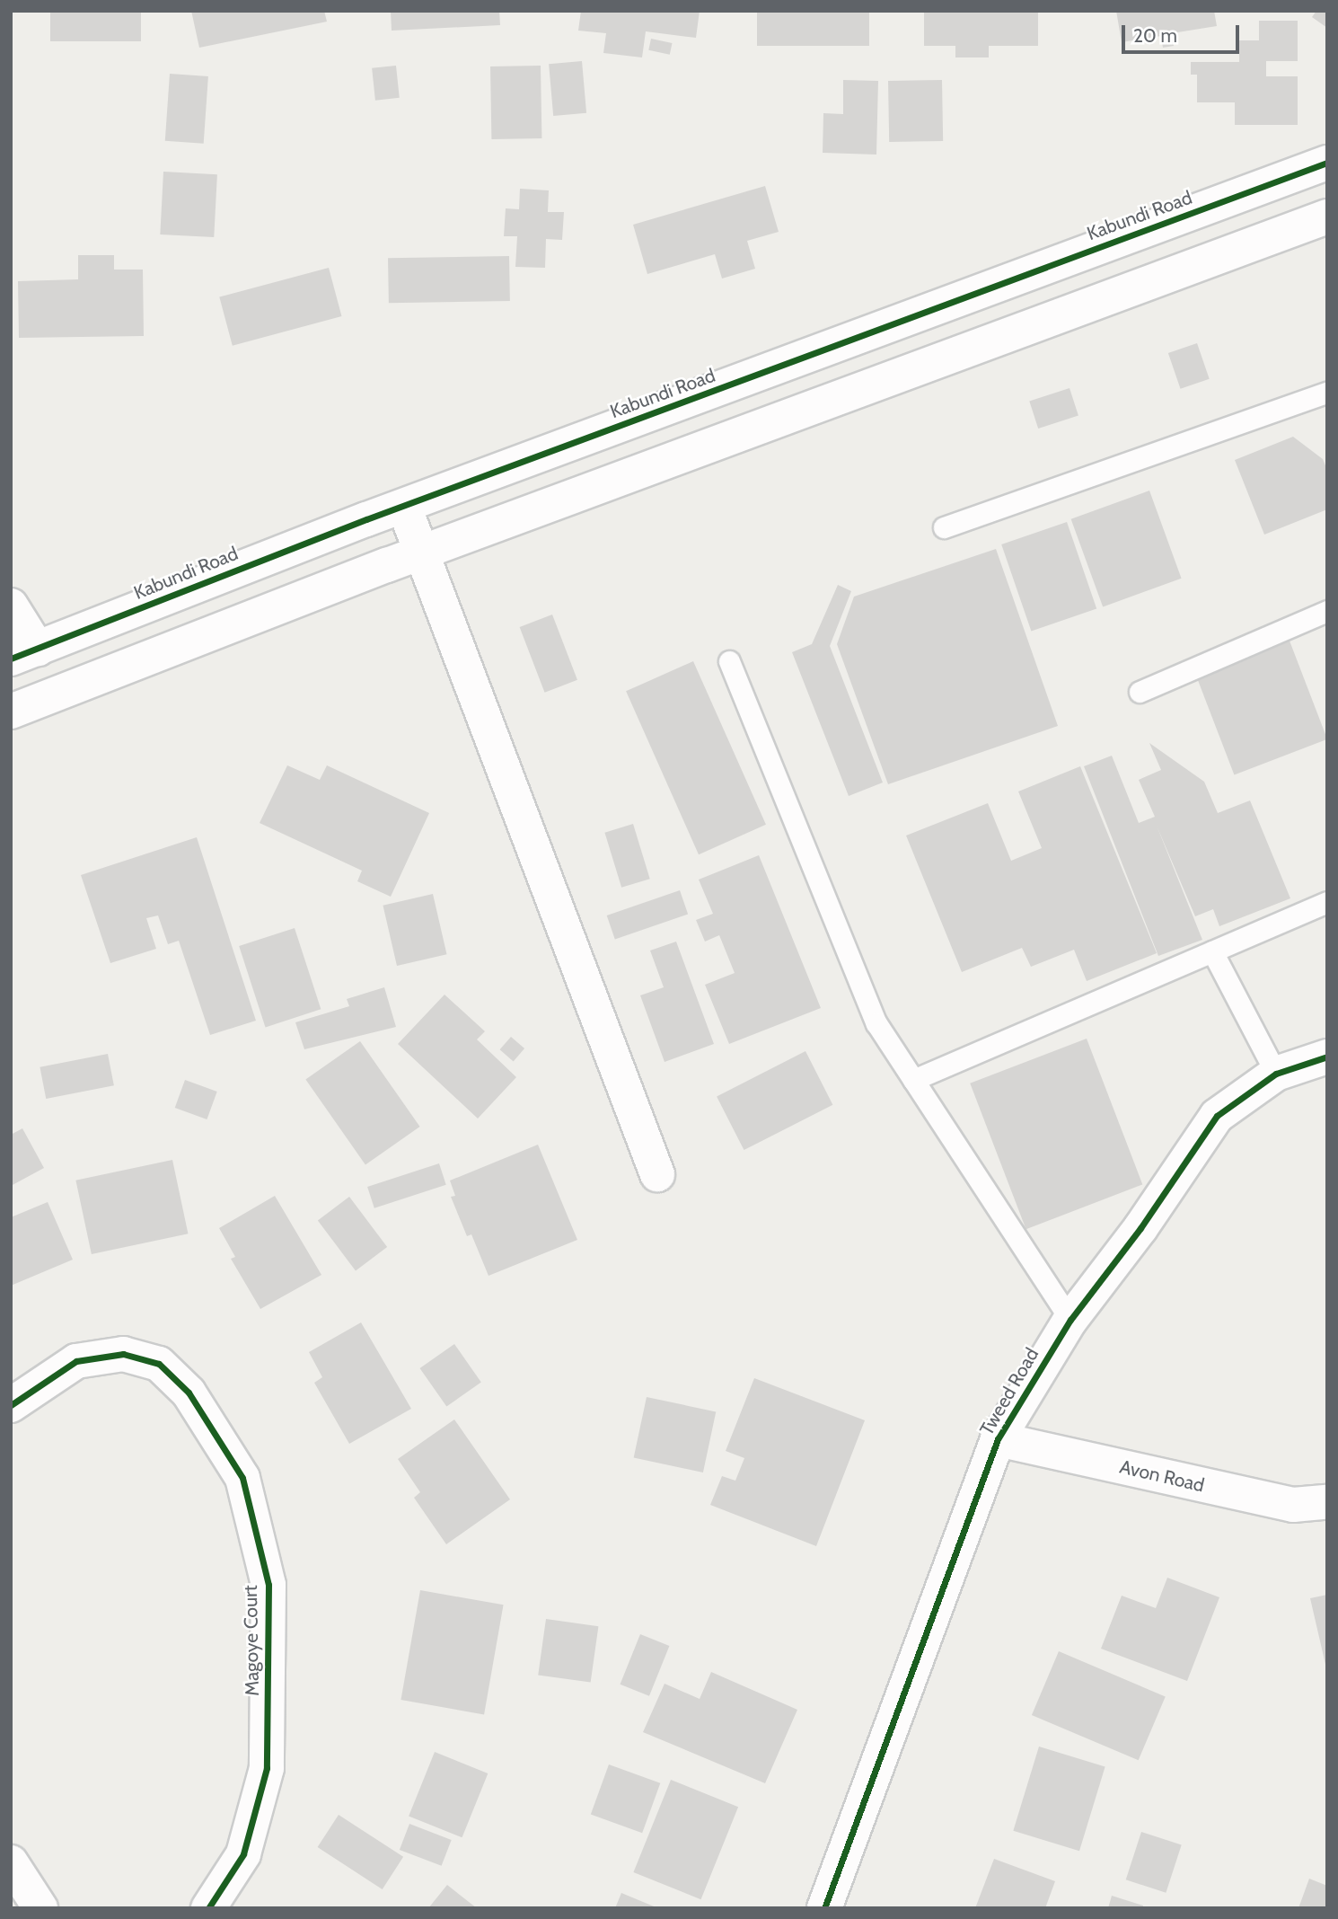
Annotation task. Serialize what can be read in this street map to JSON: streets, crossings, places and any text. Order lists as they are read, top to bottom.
{
  "streets": {
    "street": [
      "Kabundi Road",
      "Tweed Road",
      "Avon Road",
      "Magoye Court"
    ]
  },
  "crossings": [
    ["Tweed Road", "Avon Road"]
  ],
  "scale_bar": "20 m"
}
